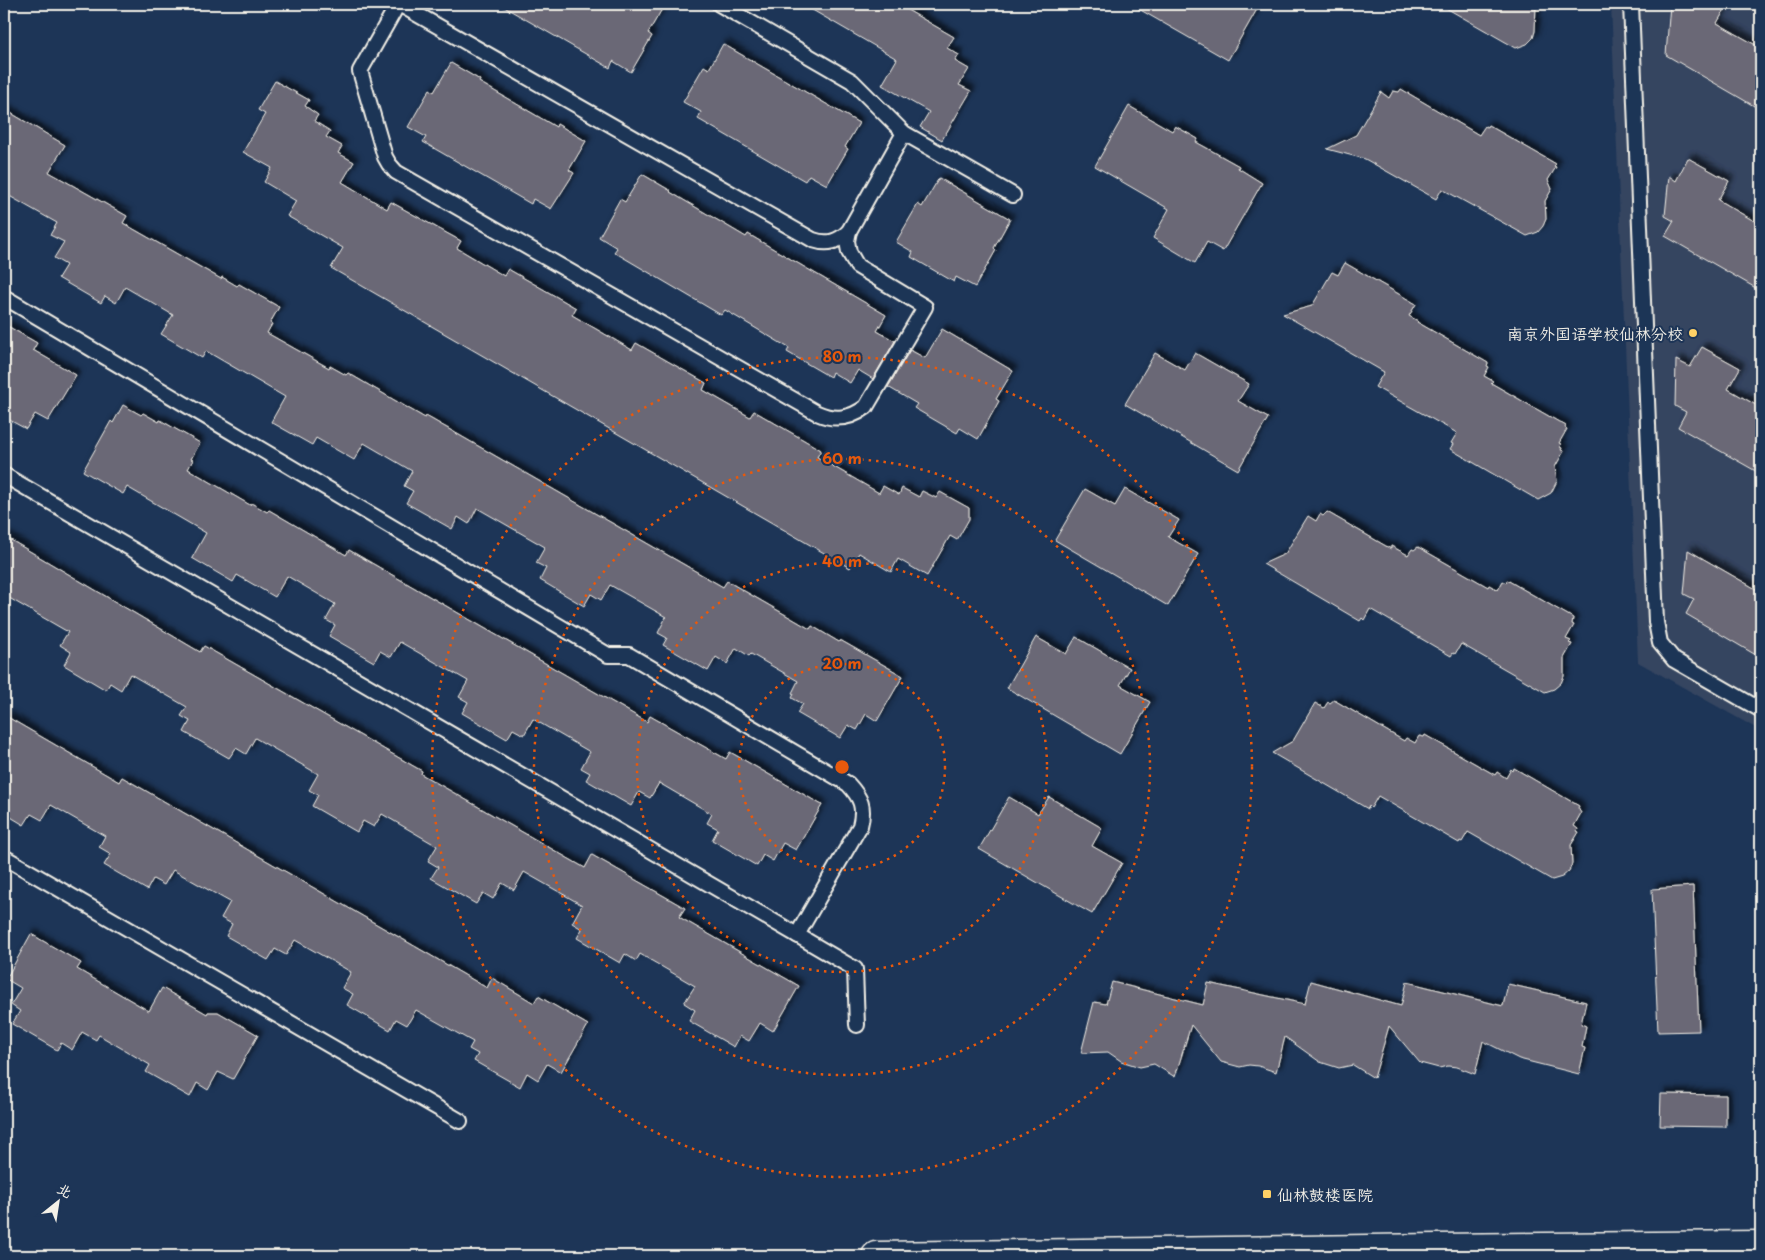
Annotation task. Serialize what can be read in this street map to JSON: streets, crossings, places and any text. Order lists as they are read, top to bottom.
{
  "places": {
    "other": ["南京外国语学校仙林分校"],
    "transit": ["仙林鼓楼医院"]
  },
  "north": "top right",
  "rings": [
    "80 m",
    "60 m",
    "40 m",
    "20 m"
  ]
}
